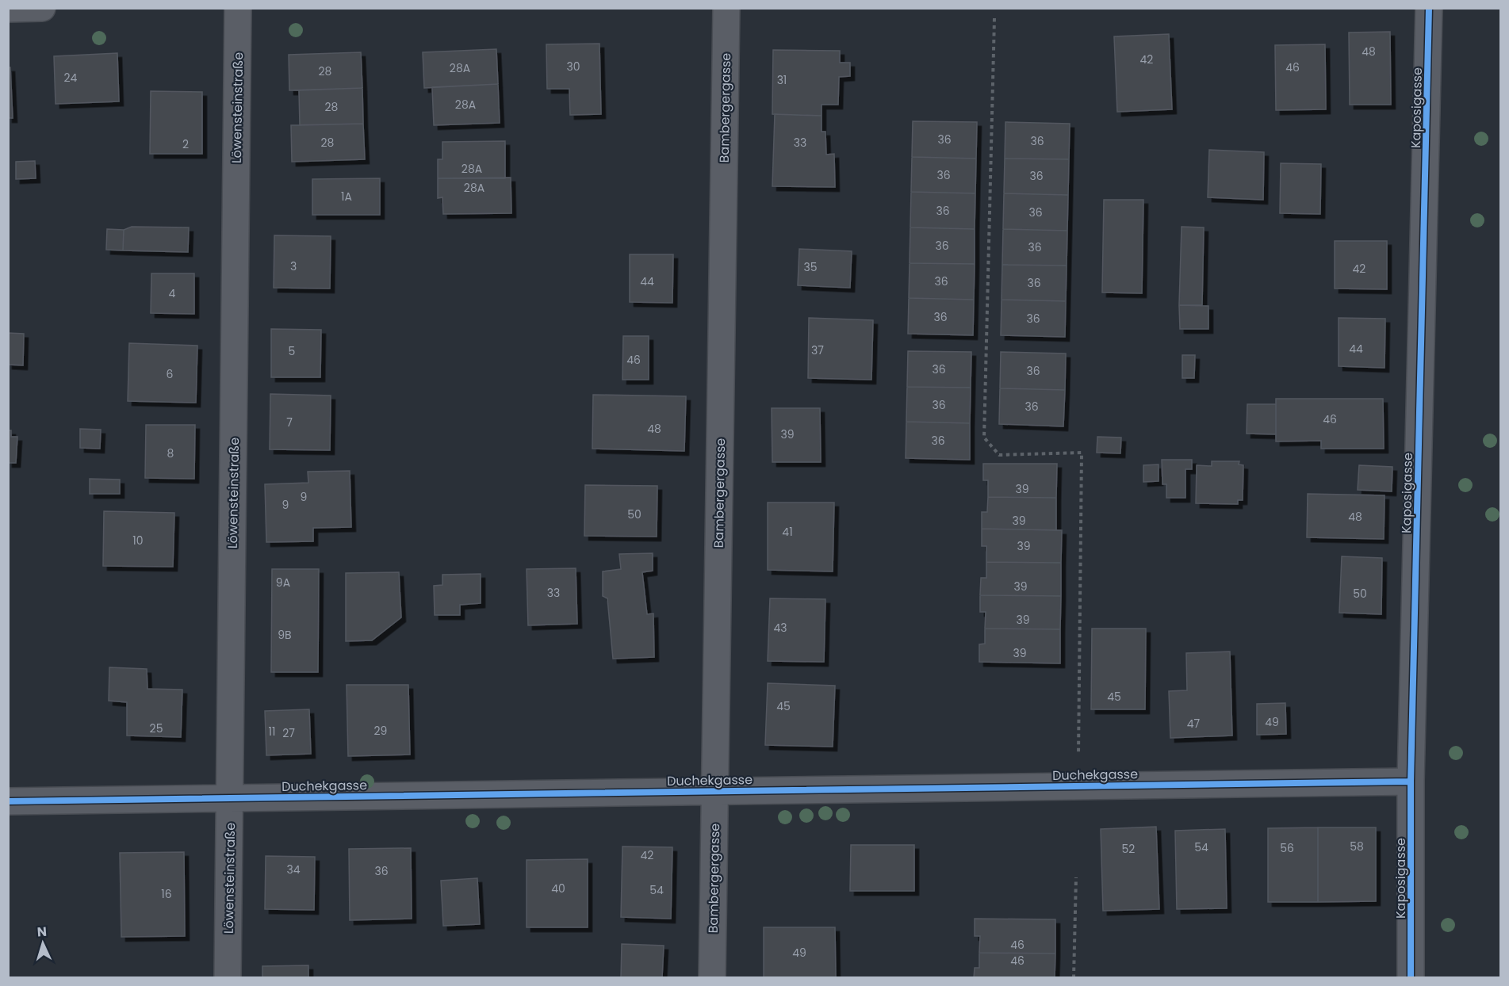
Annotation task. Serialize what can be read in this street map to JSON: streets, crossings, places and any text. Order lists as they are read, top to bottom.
{
  "streets": {
    "street": [
      "Löwensteinstraße",
      "Bambergergasse",
      "Kaposigasse",
      "Duchekgasse"
    ]
  },
  "crossings": [
    ["Löwensteinstraße", "Duchekgasse"],
    ["Bambergergasse", "Duchekgasse"],
    ["Kaposigasse", "Duchekgasse"]
  ],
  "house_numbers": [
    "48",
    "42",
    "30",
    "46",
    "28A",
    "28",
    "24",
    "31",
    "28A",
    "28",
    "36",
    "36",
    "28",
    "33",
    "2",
    "28A",
    "36",
    "36",
    "28A",
    "1A",
    "36",
    "36",
    "36",
    "36",
    "3",
    "35",
    "42",
    "44",
    "36",
    "36",
    "4",
    "36",
    "36",
    "44",
    "37",
    "5",
    "46",
    "36",
    "36",
    "6",
    "36",
    "36",
    "46",
    "7",
    "48",
    "39",
    "36",
    "8",
    "39",
    "9",
    "9",
    "50",
    "48",
    "39",
    "41",
    "10",
    "39",
    "9A",
    "39",
    "33",
    "50",
    "39",
    "43",
    "9B",
    "39",
    "45",
    "45",
    "49",
    "47",
    "25",
    "29",
    "11",
    "27",
    "58",
    "54",
    "56",
    "52",
    "42",
    "34",
    "36",
    "40",
    "54",
    "16",
    "46",
    "49",
    "46"
  ],
  "north": "top"
}
